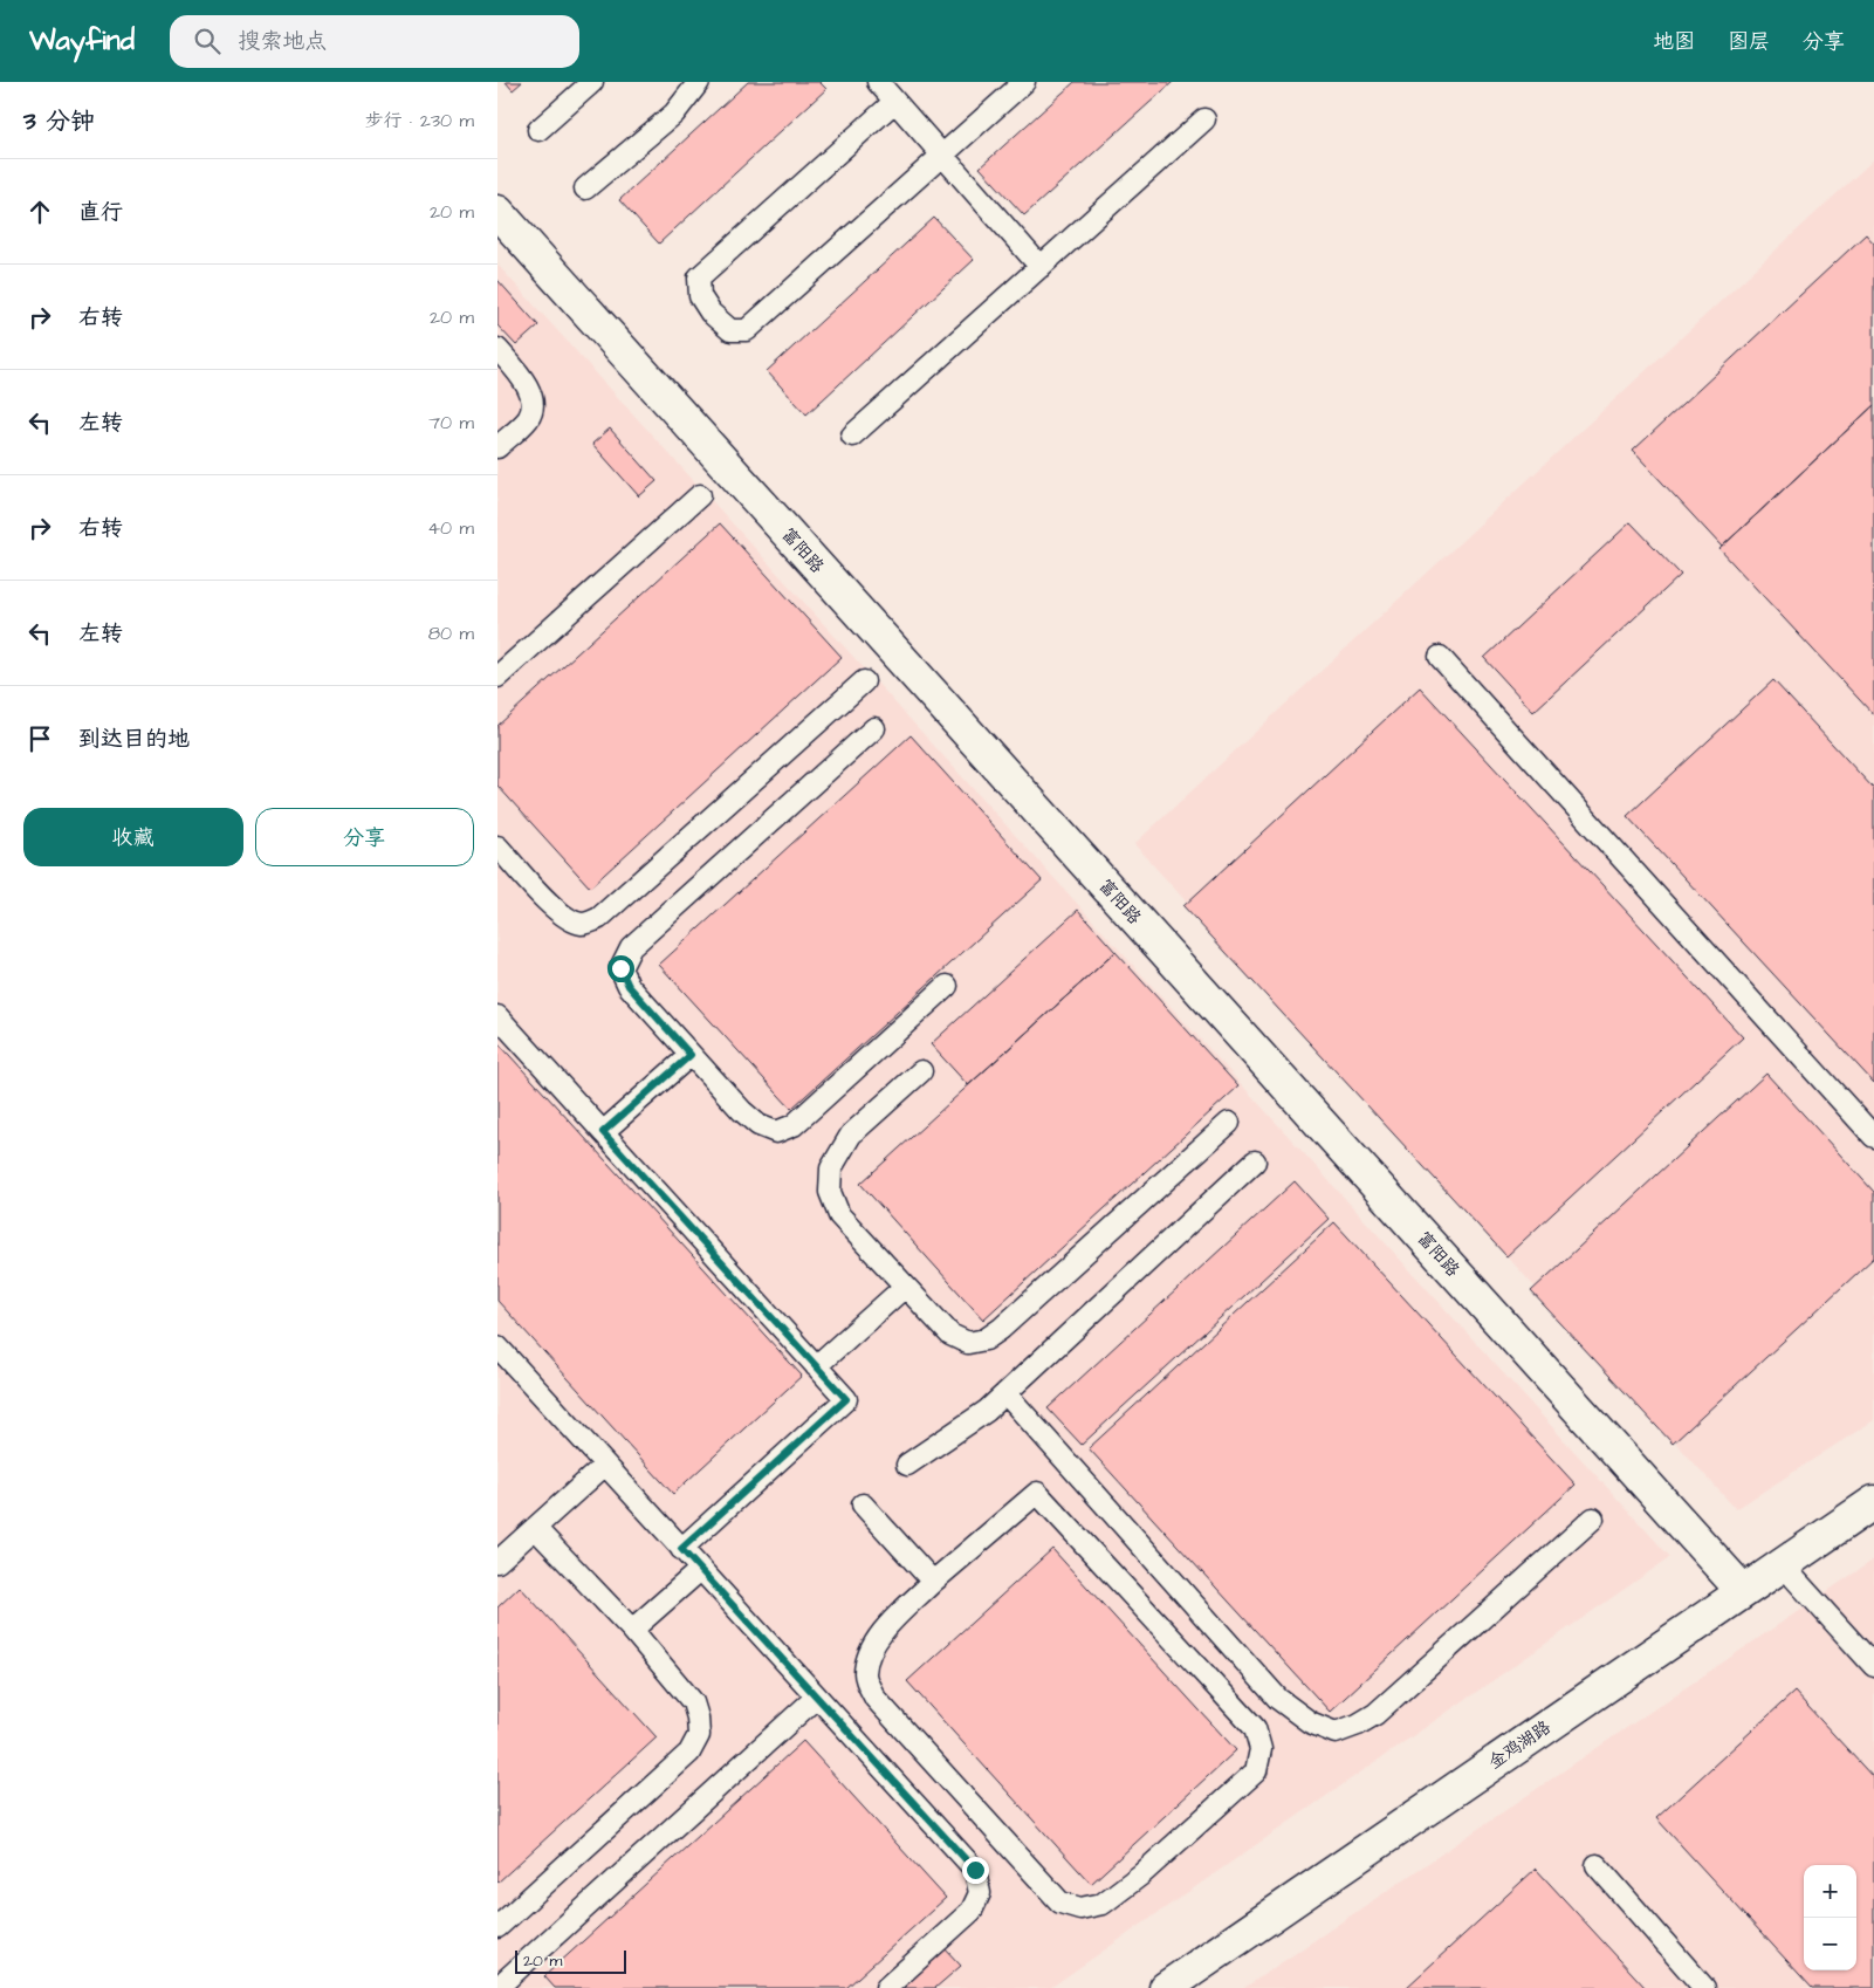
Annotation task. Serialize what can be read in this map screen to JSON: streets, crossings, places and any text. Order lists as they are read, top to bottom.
{
  "streets": {
    "street": ["富阳路", "金鸡湖路"]
  },
  "crossings": [
    ["富阳路", "金鸡湖路"]
  ],
  "scale_bar": "20 m",
  "page": {
    "header": "Wayfind",
    "search": "搜索地点",
    "nav": ["地图", "图层", "分享"],
    "heading": ["3 分钟", "步行 · 230 m"],
    "list": [
      ["直行", "20 m"],
      ["右转", "20 m"],
      ["左转", "70 m"],
      ["右转", "40 m"],
      ["左转", "80 m"],
      "到达目的地"
    ],
    "buttons": ["收藏", "分享"],
    "map_buttons": ["+", "−"],
    "scale": "20 m"
  }
}
